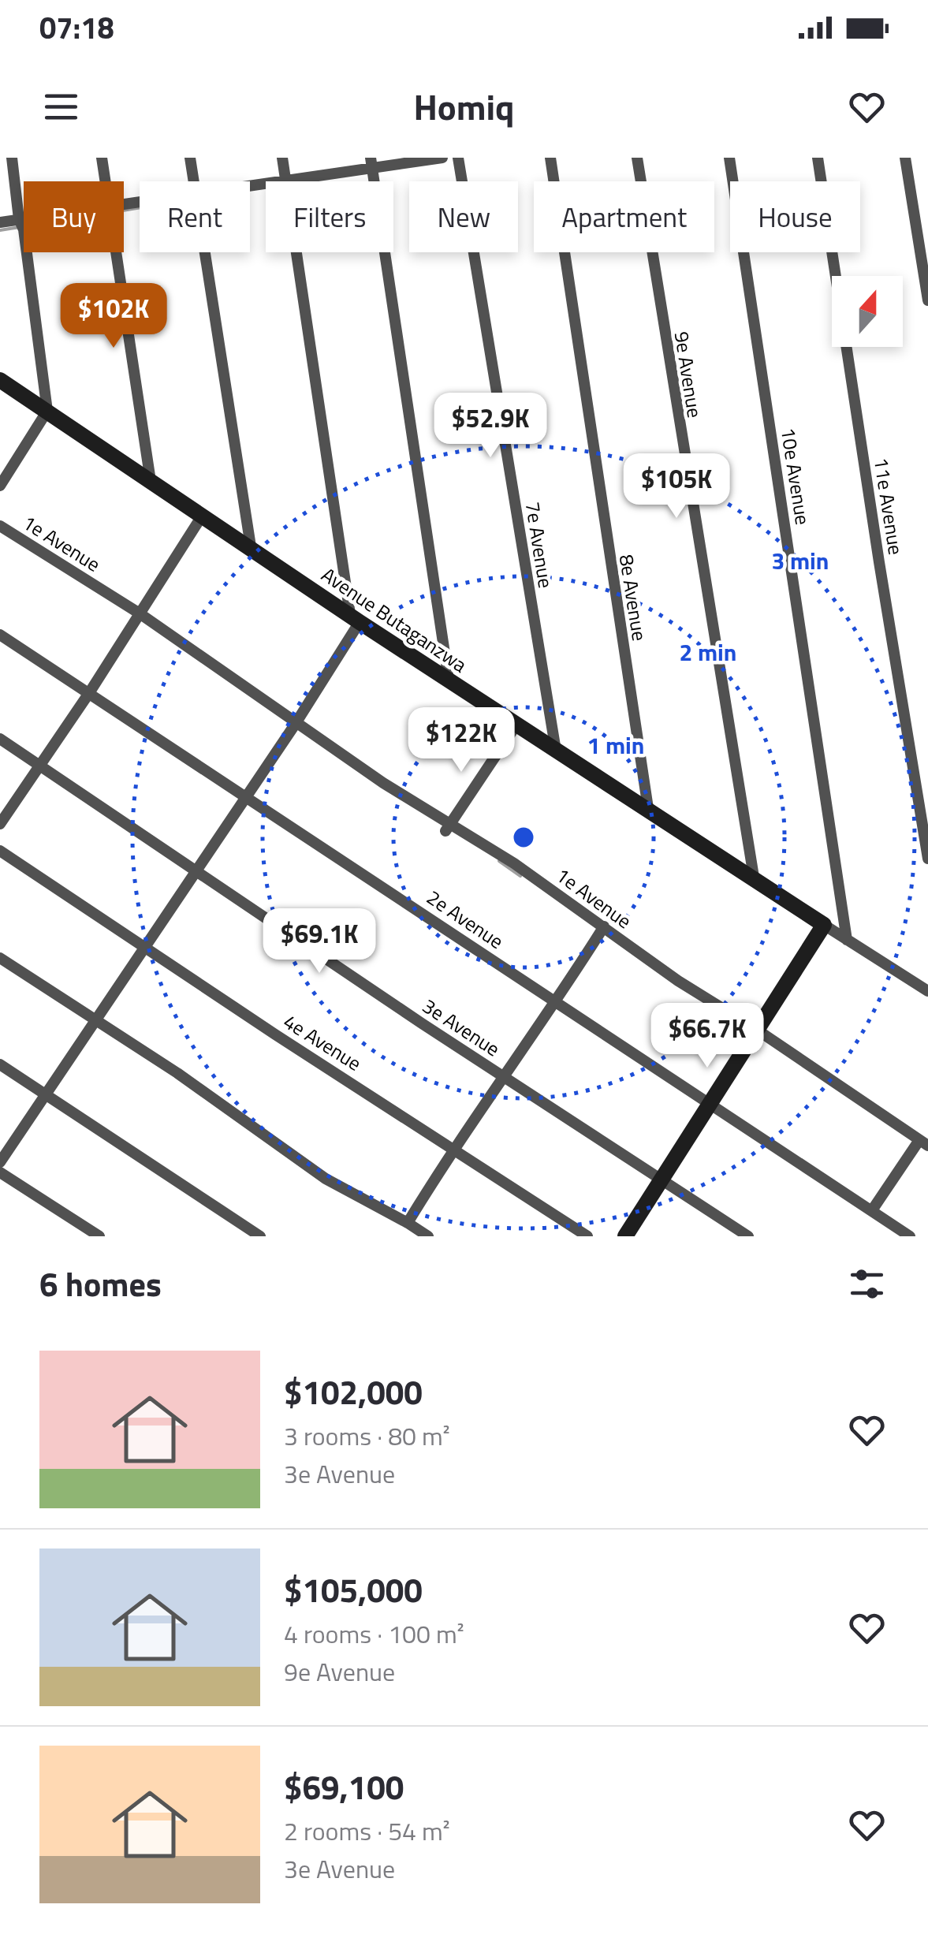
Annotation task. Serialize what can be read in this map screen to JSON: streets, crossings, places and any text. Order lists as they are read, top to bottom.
{
  "streets": {
    "street": [
      "9e Avenue",
      "10e Avenue",
      "11e Avenue",
      "1e Avenue",
      "7e Avenue",
      "8e Avenue",
      "Avenue Butaganzwa",
      "2e Avenue",
      "3e Avenue",
      "4e Avenue"
    ]
  },
  "crossings": [
    ["9e Avenue", "Avenue Butaganzwa"],
    ["10e Avenue", "Avenue Butaganzwa"],
    ["7e Avenue", "Avenue Butaganzwa"],
    ["8e Avenue", "Avenue Butaganzwa"]
  ],
  "north": "top",
  "page": {
    "status": "07:18",
    "header": "Homiq",
    "chip": [
      "Buy",
      "Rent",
      "Filters",
      "New",
      "Apartment",
      "House"
    ],
    "price": [
      "$102K",
      "$52.9K",
      "$105K",
      "$122K",
      "$69.1K",
      "$66.7K"
    ],
    "heading": "6 homes",
    "list": [
      {
        "name": "$102,000",
        "note": "3 rooms · 80 m² · 3e Avenue"
      },
      {
        "name": "$105,000",
        "note": "4 rooms · 100 m² · 9e Avenue"
      },
      {
        "name": "$69,100",
        "note": "2 rooms · 54 m² · 3e Avenue"
      }
    ]
  },
  "rings": ["3 min", "2 min", "1 min"]
}
